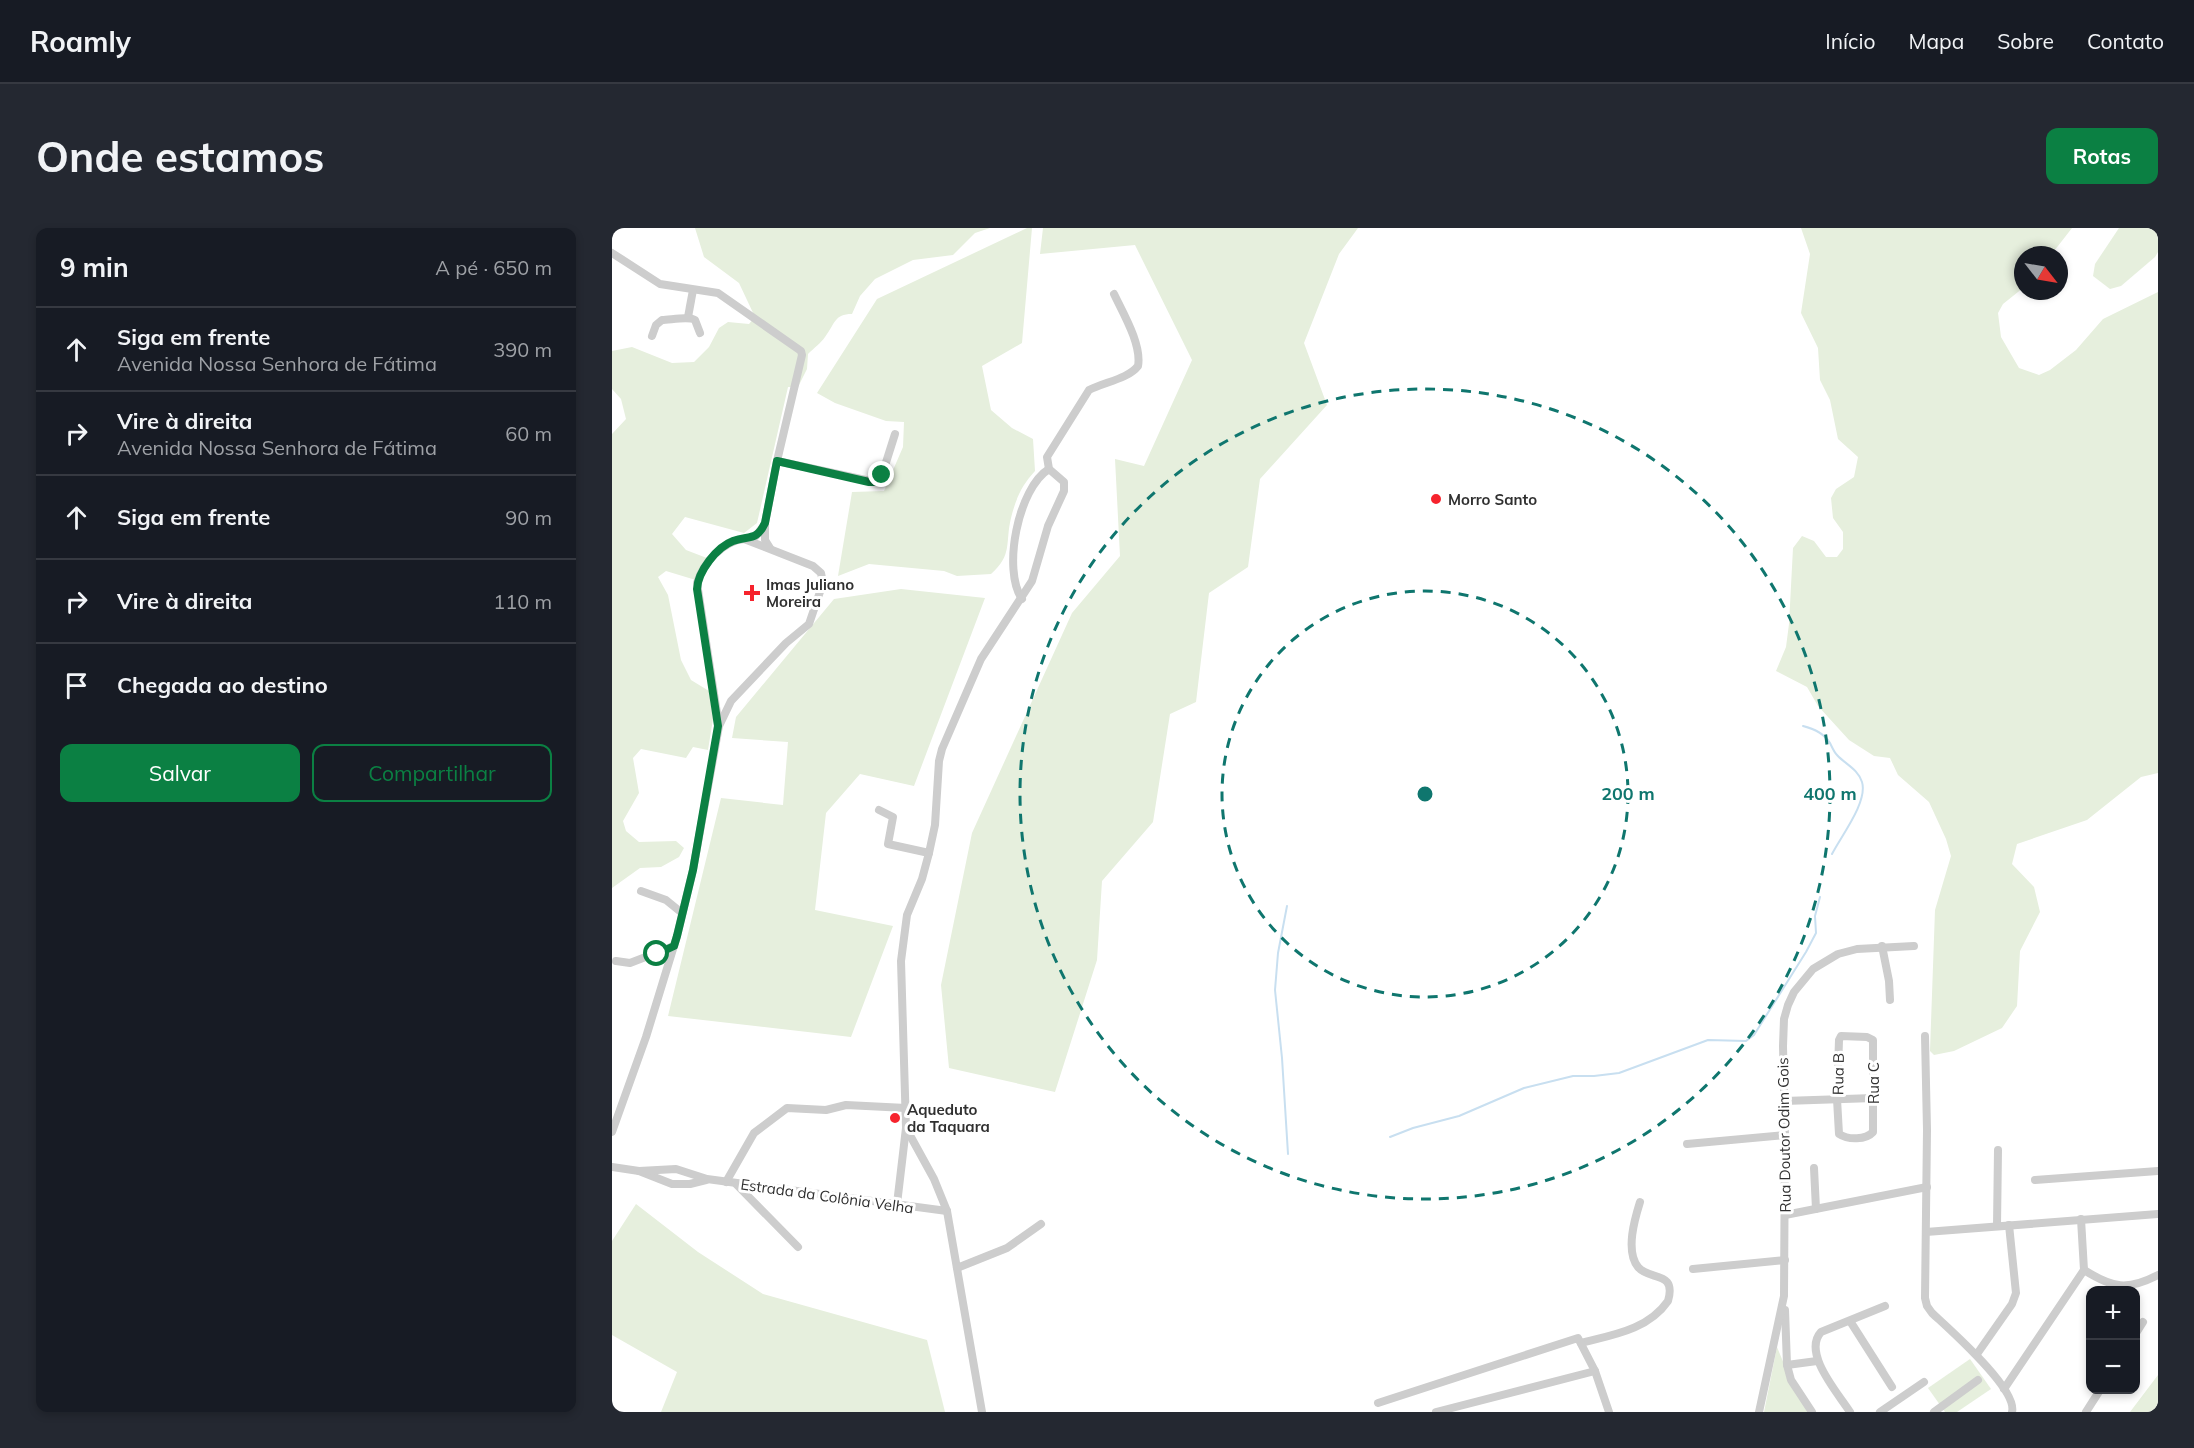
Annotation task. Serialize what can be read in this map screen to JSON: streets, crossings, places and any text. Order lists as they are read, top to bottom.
{
  "streets": {
    "street": [
      "Rua B",
      "Rua C",
      "Rua Doutor Odim Gois",
      "Estrada da Colônia Velha"
    ]
  },
  "crossings": [
    ["Rua B", "Rua C"]
  ],
  "places": {
    "other": ["Morro Santo", "Aqueduto da Taquara"],
    "health": ["Imas Juliano Moreira"]
  },
  "north": "bottom right",
  "page": {
    "header": "Roamly",
    "nav": [
      "Início",
      "Mapa",
      "Sobre",
      "Contato"
    ],
    "buttons": [
      "Rotas",
      ["Salvar", "Compartilhar"]
    ],
    "title": "Onde estamos",
    "heading": ["9 min", "A pé · 650 m"],
    "list": [
      ["Siga em frente", "Avenida Nossa Senhora de Fátima", "390 m"],
      ["Vire à direita", "Avenida Nossa Senhora de Fátima", "60 m"],
      ["Siga em frente", "90 m"],
      ["Vire à direita", "110 m"],
      "Chegada ao destino"
    ],
    "map_buttons": ["+", "−"]
  },
  "rings": ["200 m", "400 m"]
}
